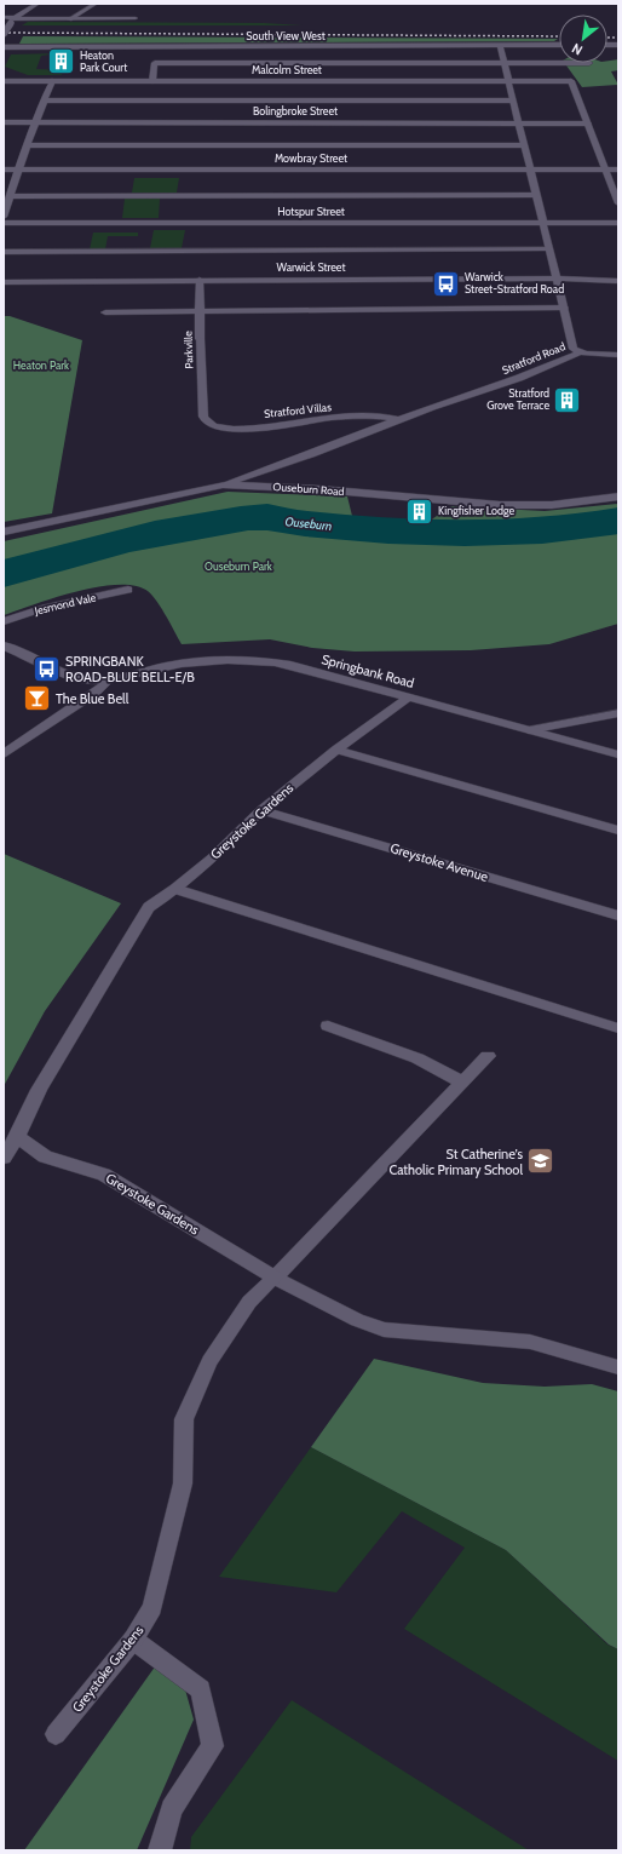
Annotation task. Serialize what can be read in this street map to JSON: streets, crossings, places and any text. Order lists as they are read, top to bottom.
{
  "streets": {
    "street": [
      "South View West",
      "Malcolm Street",
      "Bolingbroke Street",
      "Mowbray Street",
      "Hotspur Street",
      "Warwick Street",
      "Parkville",
      "Stratford Road",
      "Stratford Villas",
      "Ouseburn Road",
      "Jesmond Vale",
      "Springbank Road",
      "Greystoke Gardens",
      "Greystoke Avenue"
    ]
  },
  "crossings": [
    ["South View West", "Stratford Road"],
    ["Malcolm Street", "Bolingbroke Street"],
    ["Malcolm Street", "Stratford Road"],
    ["Bolingbroke Street", "Stratford Road"],
    ["Mowbray Street", "Stratford Road"],
    ["Hotspur Street", "Stratford Road"],
    ["Warwick Street", "Parkville"],
    ["Warwick Street", "Stratford Road"],
    ["Parkville", "Stratford Villas"],
    ["Stratford Road", "Stratford Villas"],
    ["Stratford Road", "Ouseburn Road"],
    ["Springbank Road", "Greystoke Gardens"],
    ["Greystoke Gardens", "Greystoke Avenue"]
  ],
  "water": ["Ouseburn"],
  "parks": ["Heaton Park", "Ouseburn Park"],
  "places": {
    "building": ["Heaton Park Court", "Stratford Grove Terrace", "Kingfisher Lodge"],
    "bus stop": ["Warwick Street-Stratford Road", "SPRINGBANK ROAD-BLUE BELL-E/B"],
    "bar": ["The Blue Bell"],
    "school or university": ["St Catherine's Catholic Primary School"]
  },
  "north": "bottom left"
}
